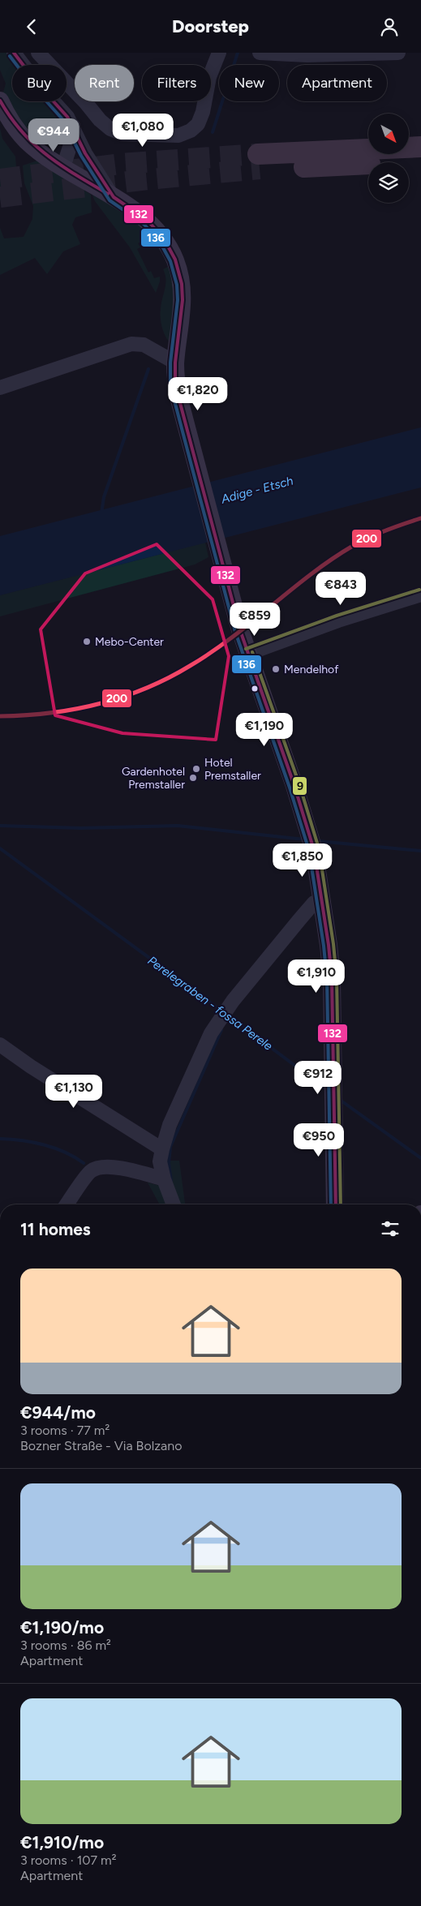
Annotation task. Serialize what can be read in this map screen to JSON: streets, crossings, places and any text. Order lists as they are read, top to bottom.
{
  "water": ["Adige - Etsch", "Perelegraben - fossa Perele"],
  "places": [
    "Mebo-Center",
    "Mendelhof",
    "Hotel Premstaller",
    "Gardenhotel Premstaller"
  ],
  "lines": [
    "transit line 132",
    "transit line 136",
    "transit line 200",
    "transit line 9"
  ],
  "north": "bottom right",
  "page": {
    "header": "Doorstep",
    "chip": [
      "Buy",
      "Rent",
      "Filters",
      "New",
      "Apartment"
    ],
    "price": [
      "€1,080",
      "€944",
      "€1,820",
      "€843",
      "€859",
      "€1,190",
      "€1,850",
      "€1,910",
      "€912",
      "€1,130",
      "€950"
    ],
    "heading": "11 homes",
    "list": [
      {
        "name": "€944/mo",
        "note": "3 rooms · 77 m² · Bozner Straße - Via Bolzano"
      },
      {
        "name": "€1,190/mo",
        "note": "3 rooms · 86 m² · Apartment"
      },
      {
        "name": "€1,910/mo",
        "note": "3 rooms · 107 m² · Apartment"
      }
    ]
  }
}
